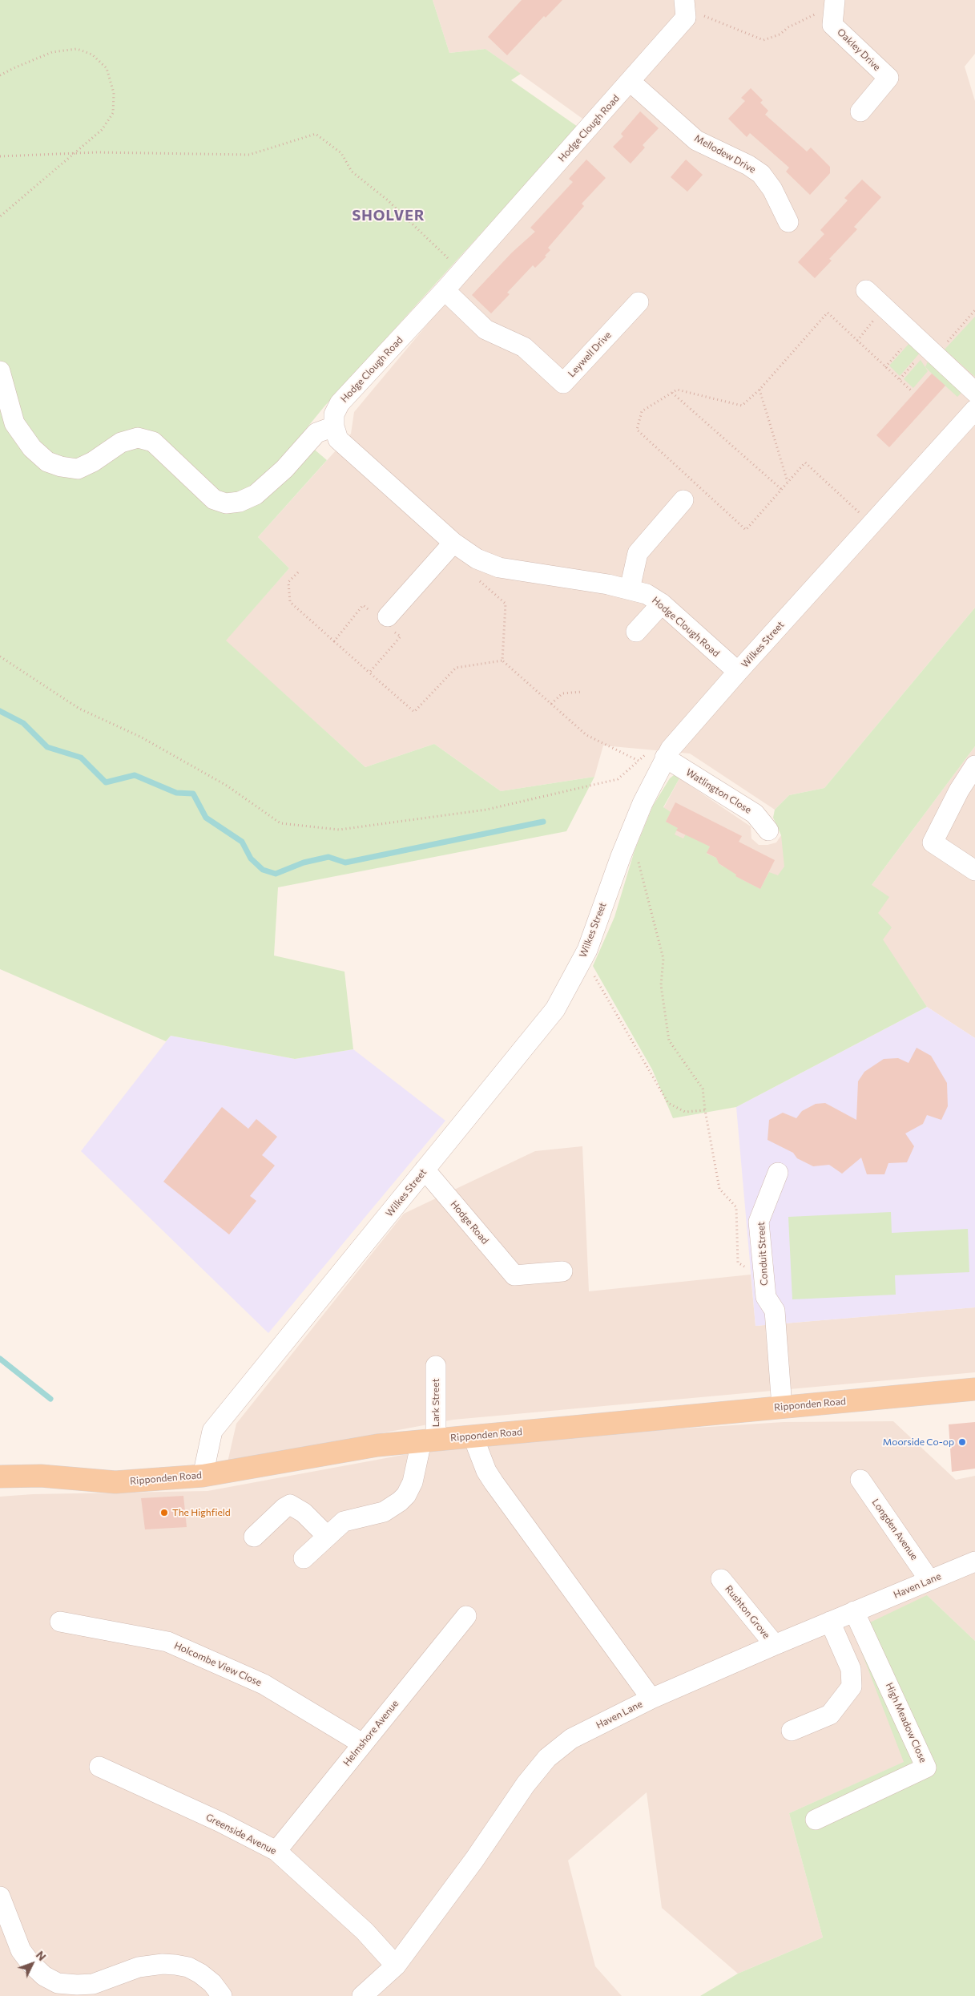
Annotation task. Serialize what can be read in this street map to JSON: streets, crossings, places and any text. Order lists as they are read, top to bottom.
{
  "streets": {
    "main road": ["Ripponden Road"],
    "street": [
      "Oakley Drive",
      "Hodge Clough Road",
      "Mellodew Drive",
      "Leywell Drive",
      "Wilkes Street",
      "Watlington Close",
      "Hodge Road",
      "Conduit Street",
      "Lark Street",
      "Longden Avenue",
      "Haven Lane",
      "Rushton Grove",
      "Holcombe View Close",
      "High Meadow Close",
      "Helmshore Avenue",
      "Greenside Avenue"
    ]
  },
  "crossings": [
    ["Hodge Clough Road", "Mellodew Drive"],
    ["Hodge Clough Road", "Leywell Drive"],
    ["Hodge Clough Road", "Wilkes Street"],
    ["Wilkes Street", "Watlington Close"],
    ["Wilkes Street", "Hodge Road"],
    ["Wilkes Street", "Ripponden Road"],
    ["Conduit Street", "Ripponden Road"],
    ["Lark Street", "Ripponden Road"],
    ["Longden Avenue", "Haven Lane"],
    ["Haven Lane", "Rushton Grove"],
    ["Haven Lane", "High Meadow Close"],
    ["Haven Lane", "Greenside Avenue"],
    ["Holcombe View Close", "Helmshore Avenue"],
    ["Helmshore Avenue", "Greenside Avenue"]
  ],
  "districts": ["SHOLVER"],
  "places": ["Moorside Co-op", "The Highfield"],
  "north": "top right"
}
